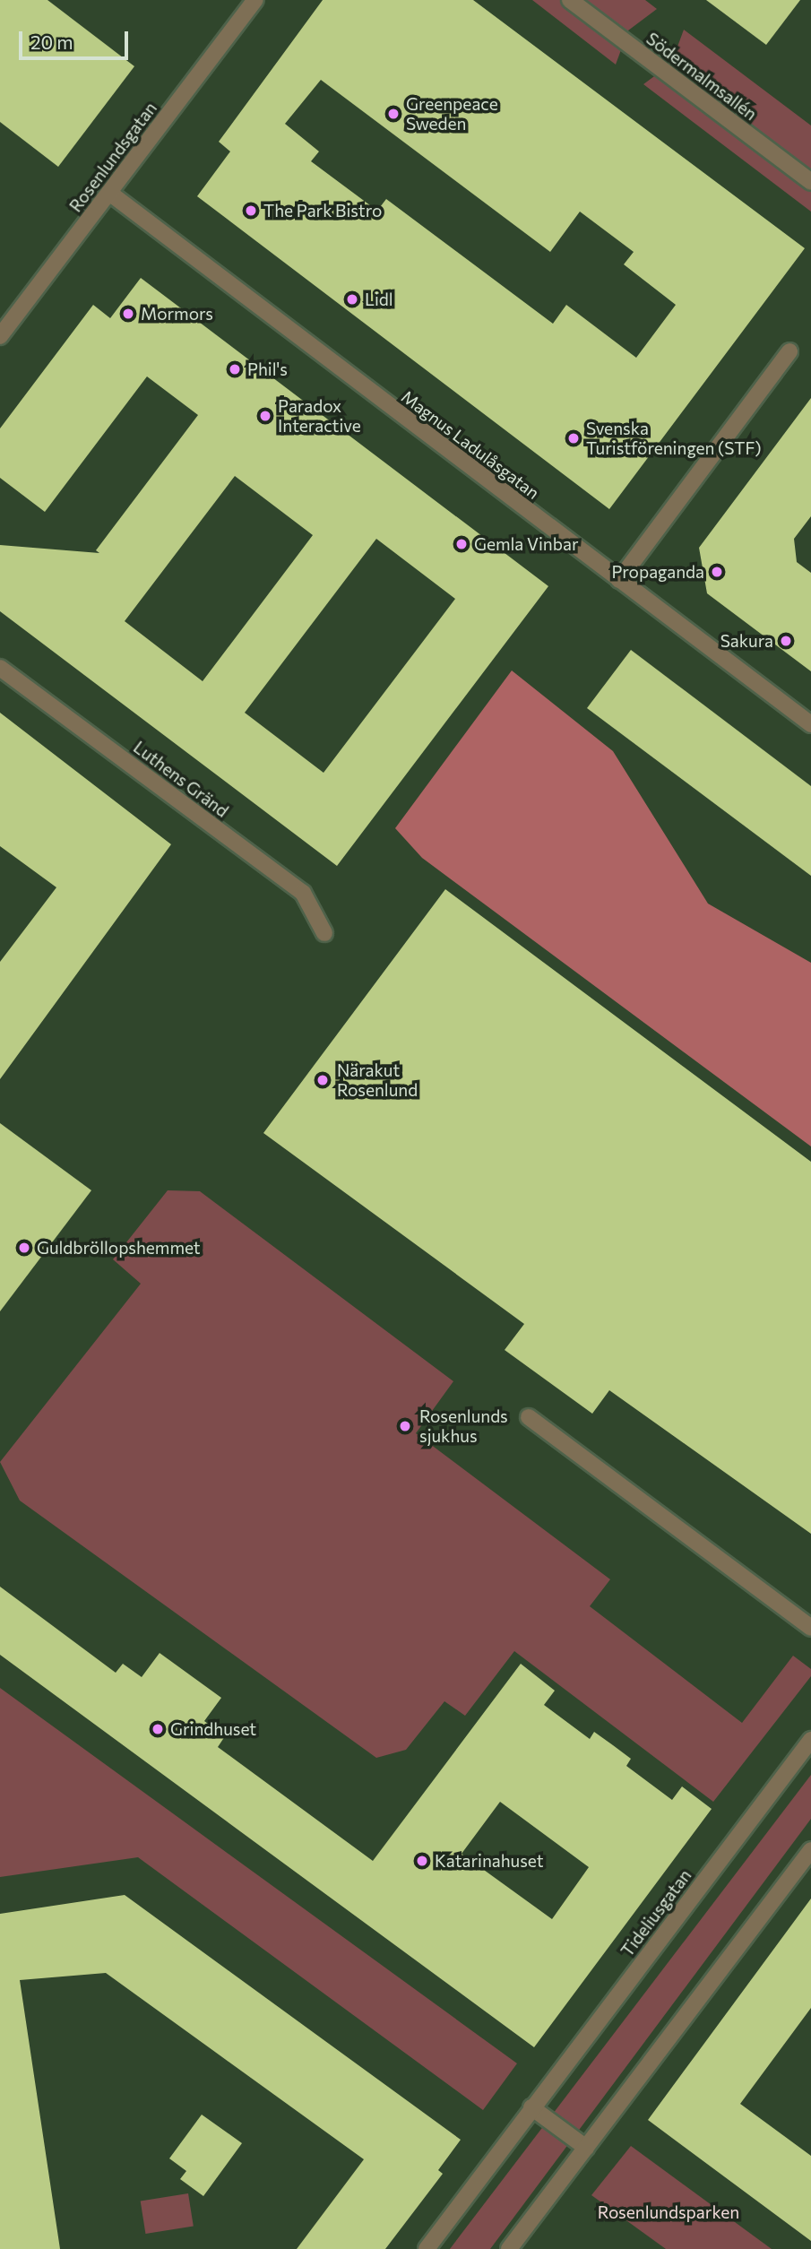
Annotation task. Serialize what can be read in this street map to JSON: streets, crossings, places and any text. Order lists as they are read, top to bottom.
{
  "streets": {
    "street": [
      "Södermalmsallén",
      "Rosenlundsgatan",
      "Magnus Ladulåsgatan",
      "Luthens Gränd",
      "Tideliusgatan"
    ]
  },
  "crossings": [
    ["Rosenlundsgatan", "Magnus Ladulåsgatan"]
  ],
  "parks": ["Rosenlundsparken"],
  "places": [
    "Greenpeace Sweden",
    "The Park Bistro",
    "Lidl",
    "Mormors",
    "Phil's",
    "Paradox Interactive",
    "Svenska Turistföreningen (STF)",
    "Gemla Vinbar",
    "Propaganda",
    "Sakura",
    "Närakut Rosenlund",
    "Guldbröllopshemmet",
    "Rosenlunds sjukhus",
    "Grindhuset",
    "Katarinahuset"
  ],
  "scale_bar": "20 m"
}
